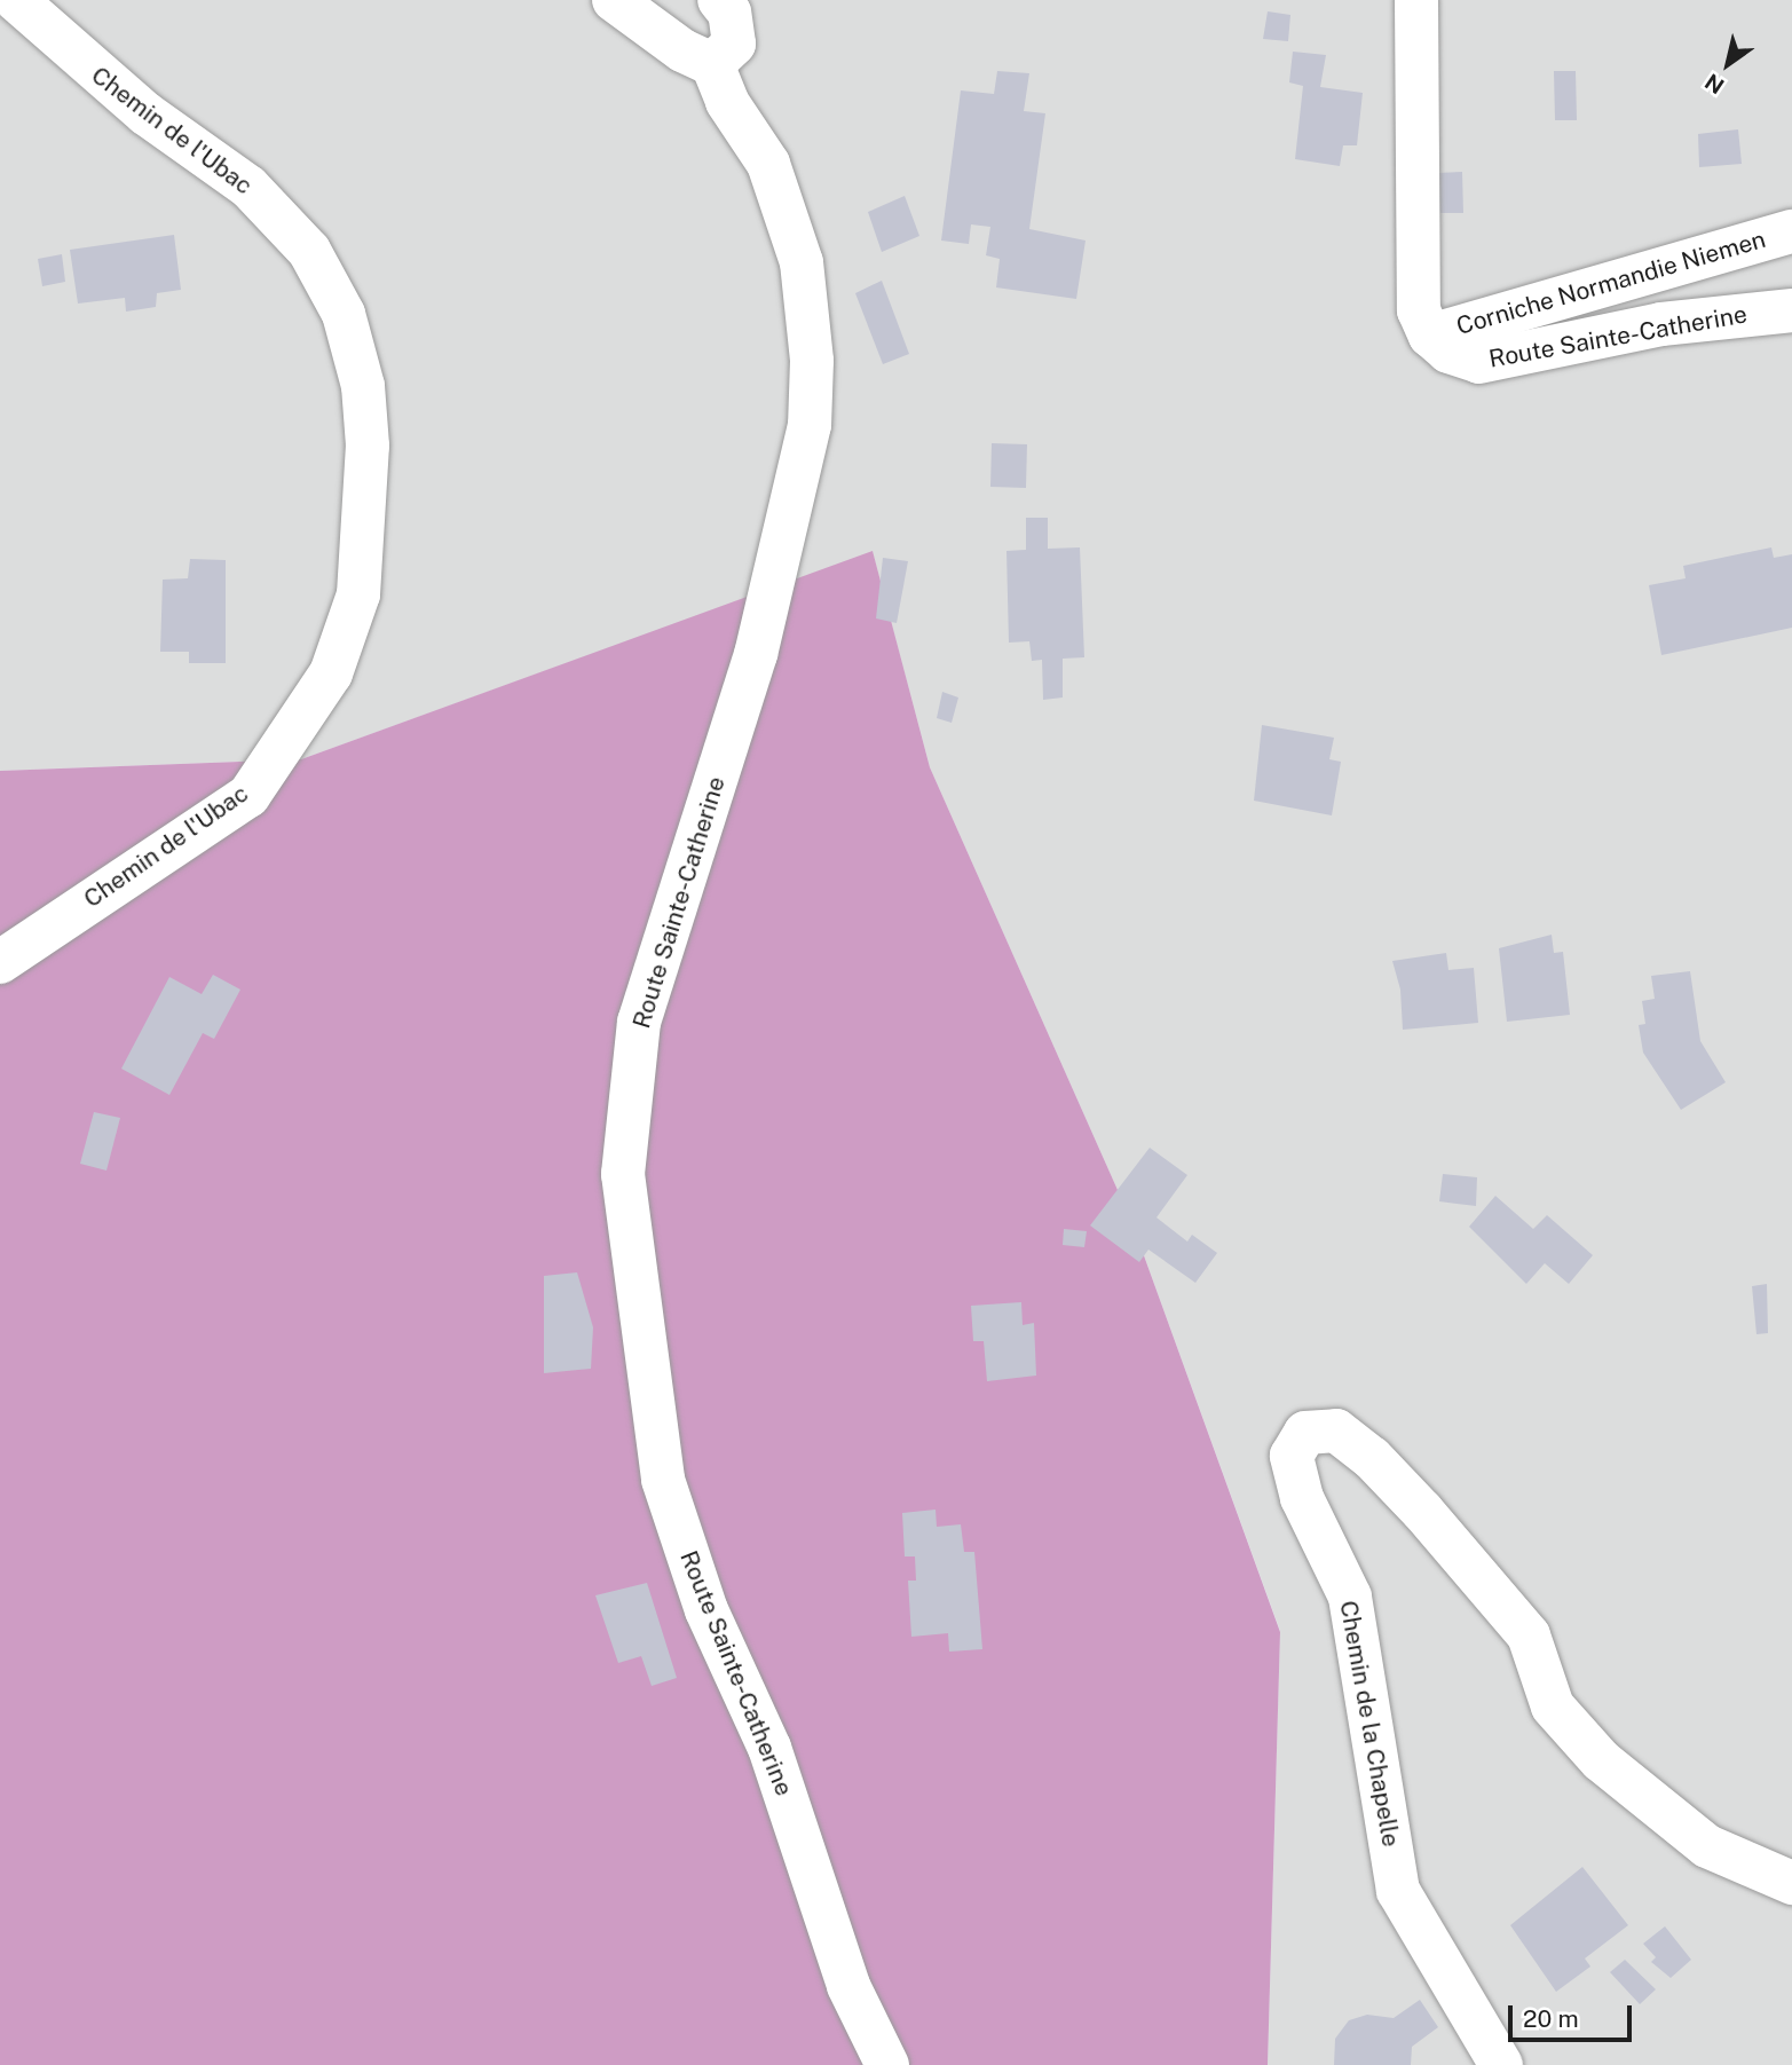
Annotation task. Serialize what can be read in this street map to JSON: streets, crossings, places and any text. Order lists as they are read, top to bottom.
{
  "streets": {
    "street": [
      "Chemin de l'Ubac",
      "Corniche Normandie Niemen",
      "Route Sainte-Catherine",
      "Chemin de la Chapelle"
    ]
  },
  "crossings": [
    ["Corniche Normandie Niemen", "Route Sainte-Catherine"]
  ],
  "scale_bar": "20 m",
  "north": "bottom left"
}
